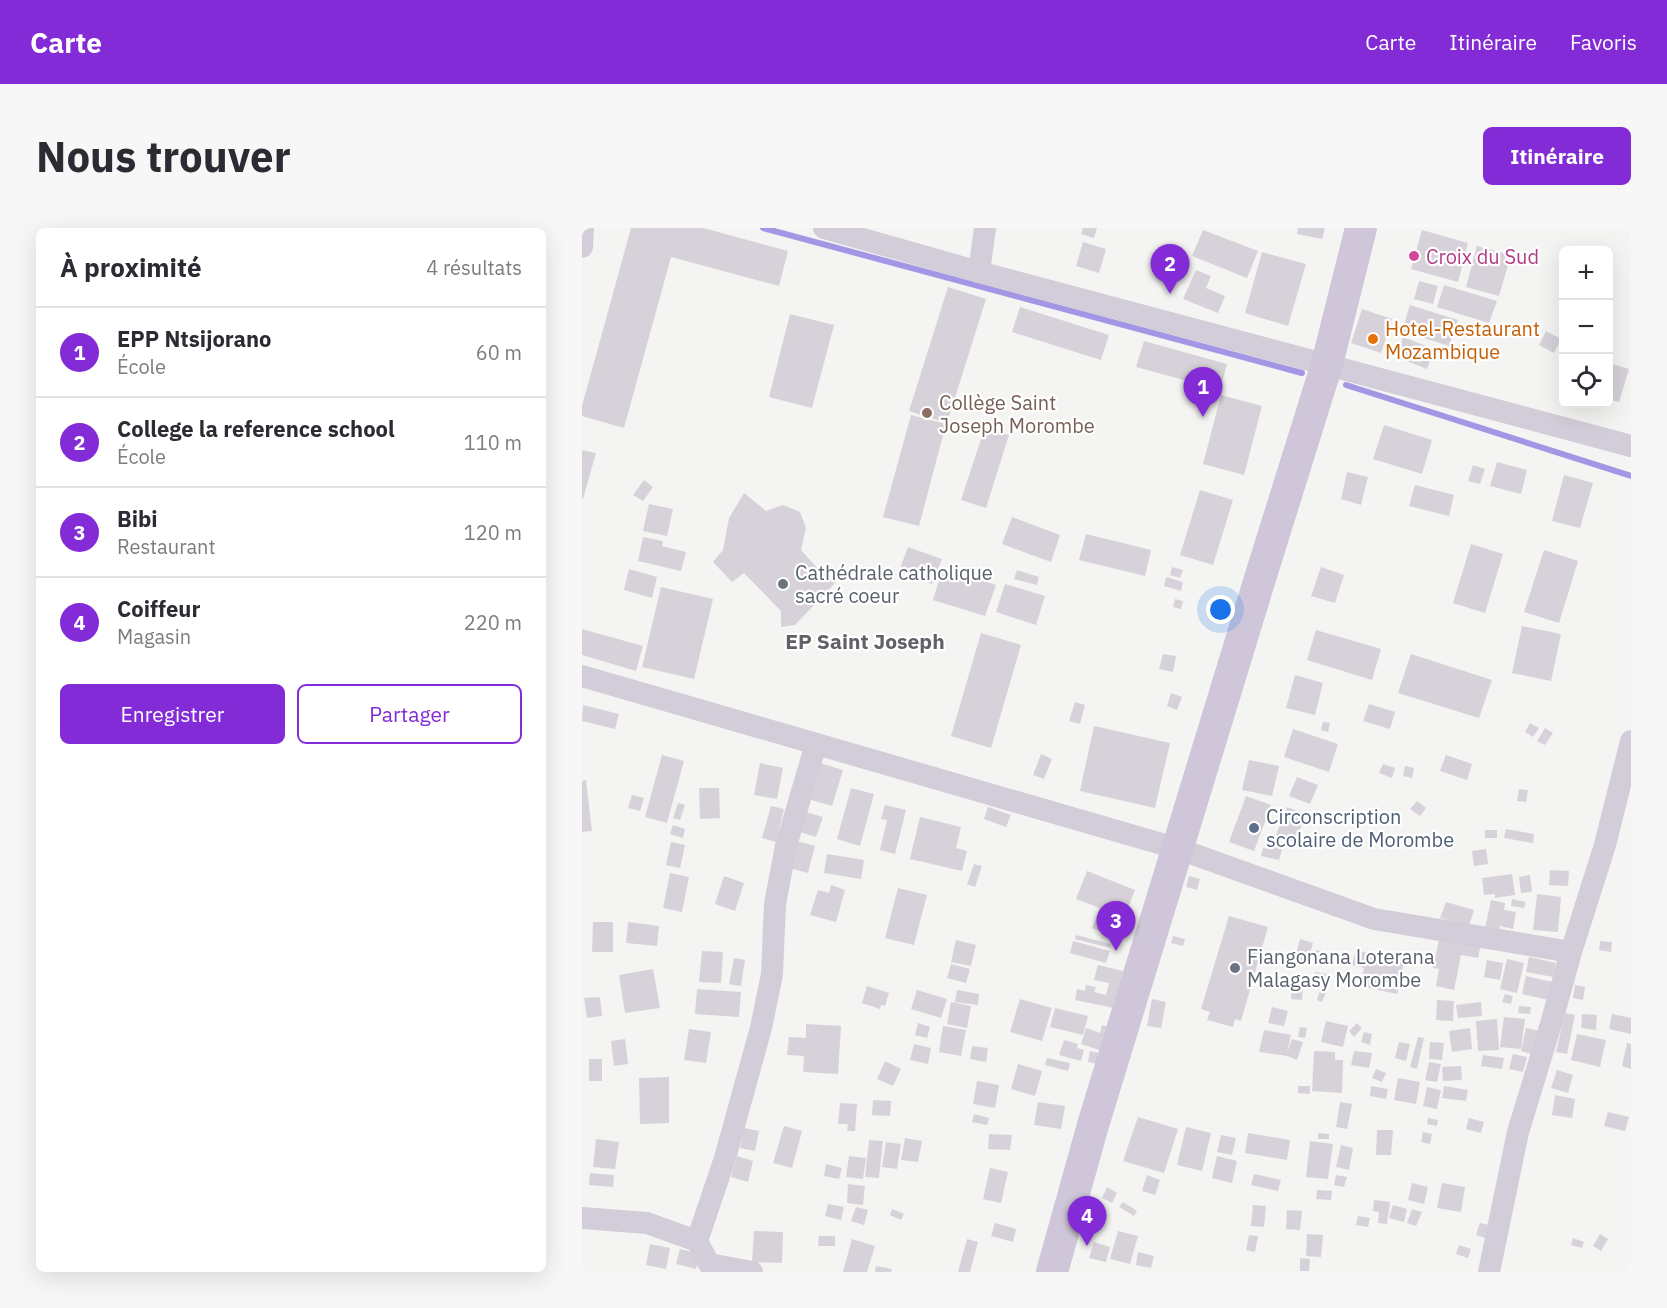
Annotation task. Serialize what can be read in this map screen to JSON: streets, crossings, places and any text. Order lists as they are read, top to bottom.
{
  "districts": ["EP Saint Joseph"],
  "places": [
    "Croix du Sud",
    "Hotel-Restaurant Mozambique",
    "Collège Saint Joseph Morombe",
    "Cathédrale catholique sacré coeur",
    "Circonscription scolaire de Morombe",
    "Fiangonana Loterana Malagasy Morombe"
  ],
  "page": {
    "header": "Carte",
    "nav": ["Carte", "Itinéraire", "Favoris"],
    "buttons": [
      "Itinéraire",
      ["Enregistrer", "Partager"]
    ],
    "title": "Nous trouver",
    "heading": ["À proximité", "4 résultats"],
    "pins": [
      "2",
      "1",
      "3",
      "4"
    ],
    "map_buttons": ["+", "−"],
    "list": [
      {
        "mark": "1",
        "name": "EPP Ntsijorano",
        "note": "École",
        "value": "60 m"
      },
      {
        "mark": "2",
        "name": "College la reference school",
        "note": "École",
        "value": "110 m"
      },
      {
        "mark": "3",
        "name": "Bibi",
        "note": "Restaurant",
        "value": "120 m"
      },
      {
        "mark": "4",
        "name": "Coiffeur",
        "note": "Magasin",
        "value": "220 m"
      }
    ]
  }
}
